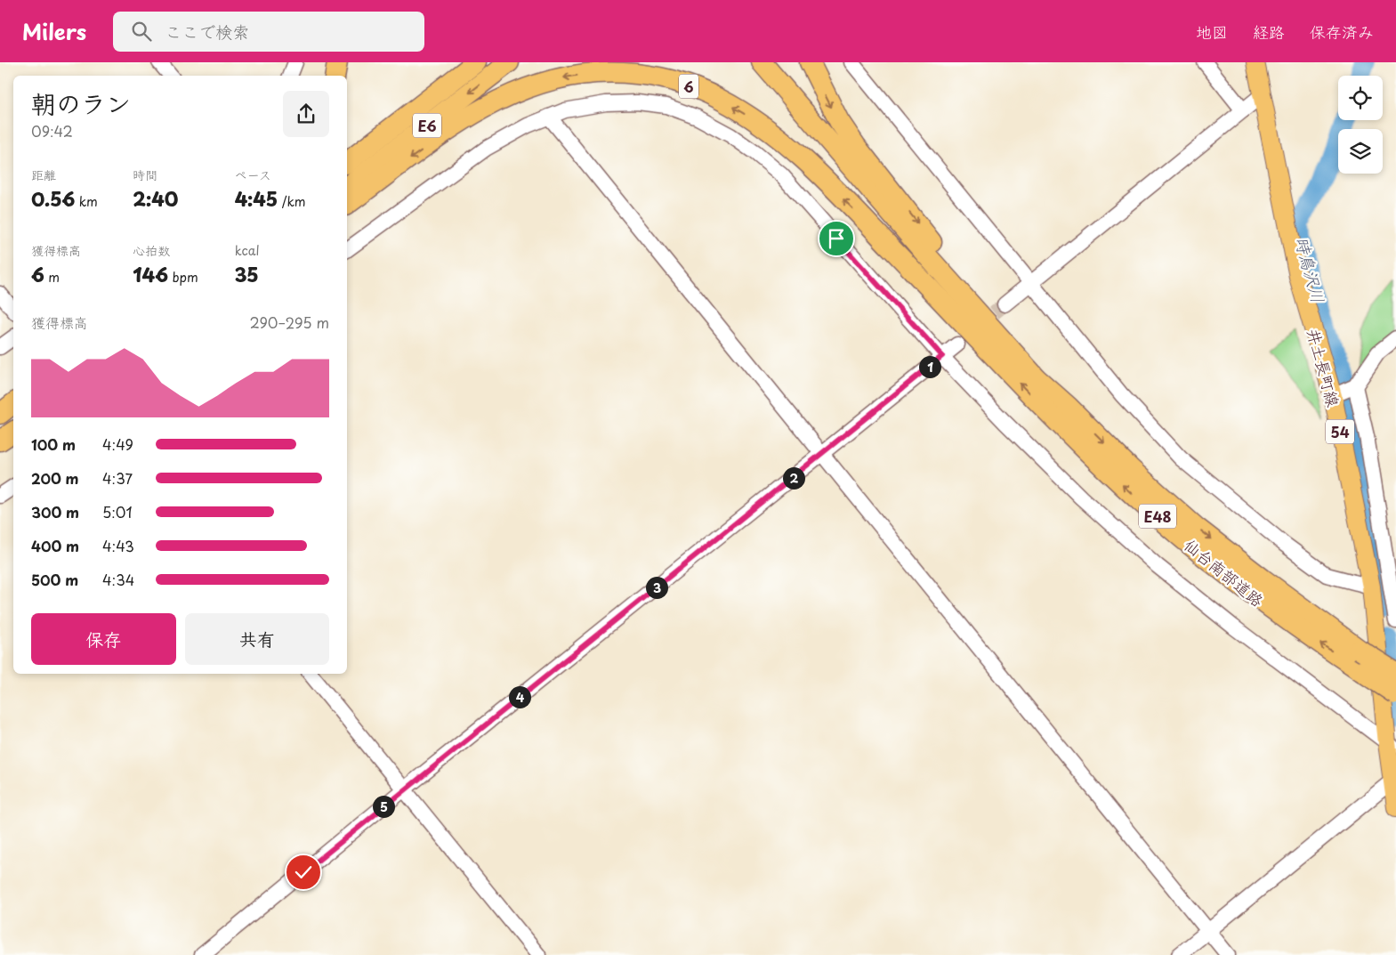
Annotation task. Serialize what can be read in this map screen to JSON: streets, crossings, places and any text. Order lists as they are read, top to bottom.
{
  "streets": {
    "highway": [
      "6",
      "E6",
      "E48",
      "仙台南部道路"
    ],
    "main road": ["井土長町線", "54"]
  },
  "crossings": [
    ["6", "仙台南部道路"]
  ],
  "water": ["時鳥沢川"],
  "page": {
    "header": "Milers",
    "search": "ここで検索",
    "nav": ["地図", "経路", "保存済み"],
    "heading": ["朝のラン", "09:42"],
    "stats": [
      ["距離", "0.56 km"],
      ["時間", "2:40"],
      ["ペース", "4:45 /km"],
      ["獲得標高", "6 m"],
      ["心拍数", "146 bpm"],
      ["kcal", "35"]
    ],
    "chart": ["獲得標高", "290–295 m"],
    "pins": [
      "1",
      "2",
      "3",
      "4",
      "5"
    ],
    "list": [
      {
        "name": "100 m",
        "note": "4:49"
      },
      {
        "name": "200 m",
        "note": "4:37"
      },
      {
        "name": "300 m",
        "note": "5:01"
      },
      {
        "name": "400 m",
        "note": "4:43"
      },
      {
        "name": "500 m",
        "note": "4:34"
      }
    ],
    "buttons": ["保存", "共有"]
  }
}
